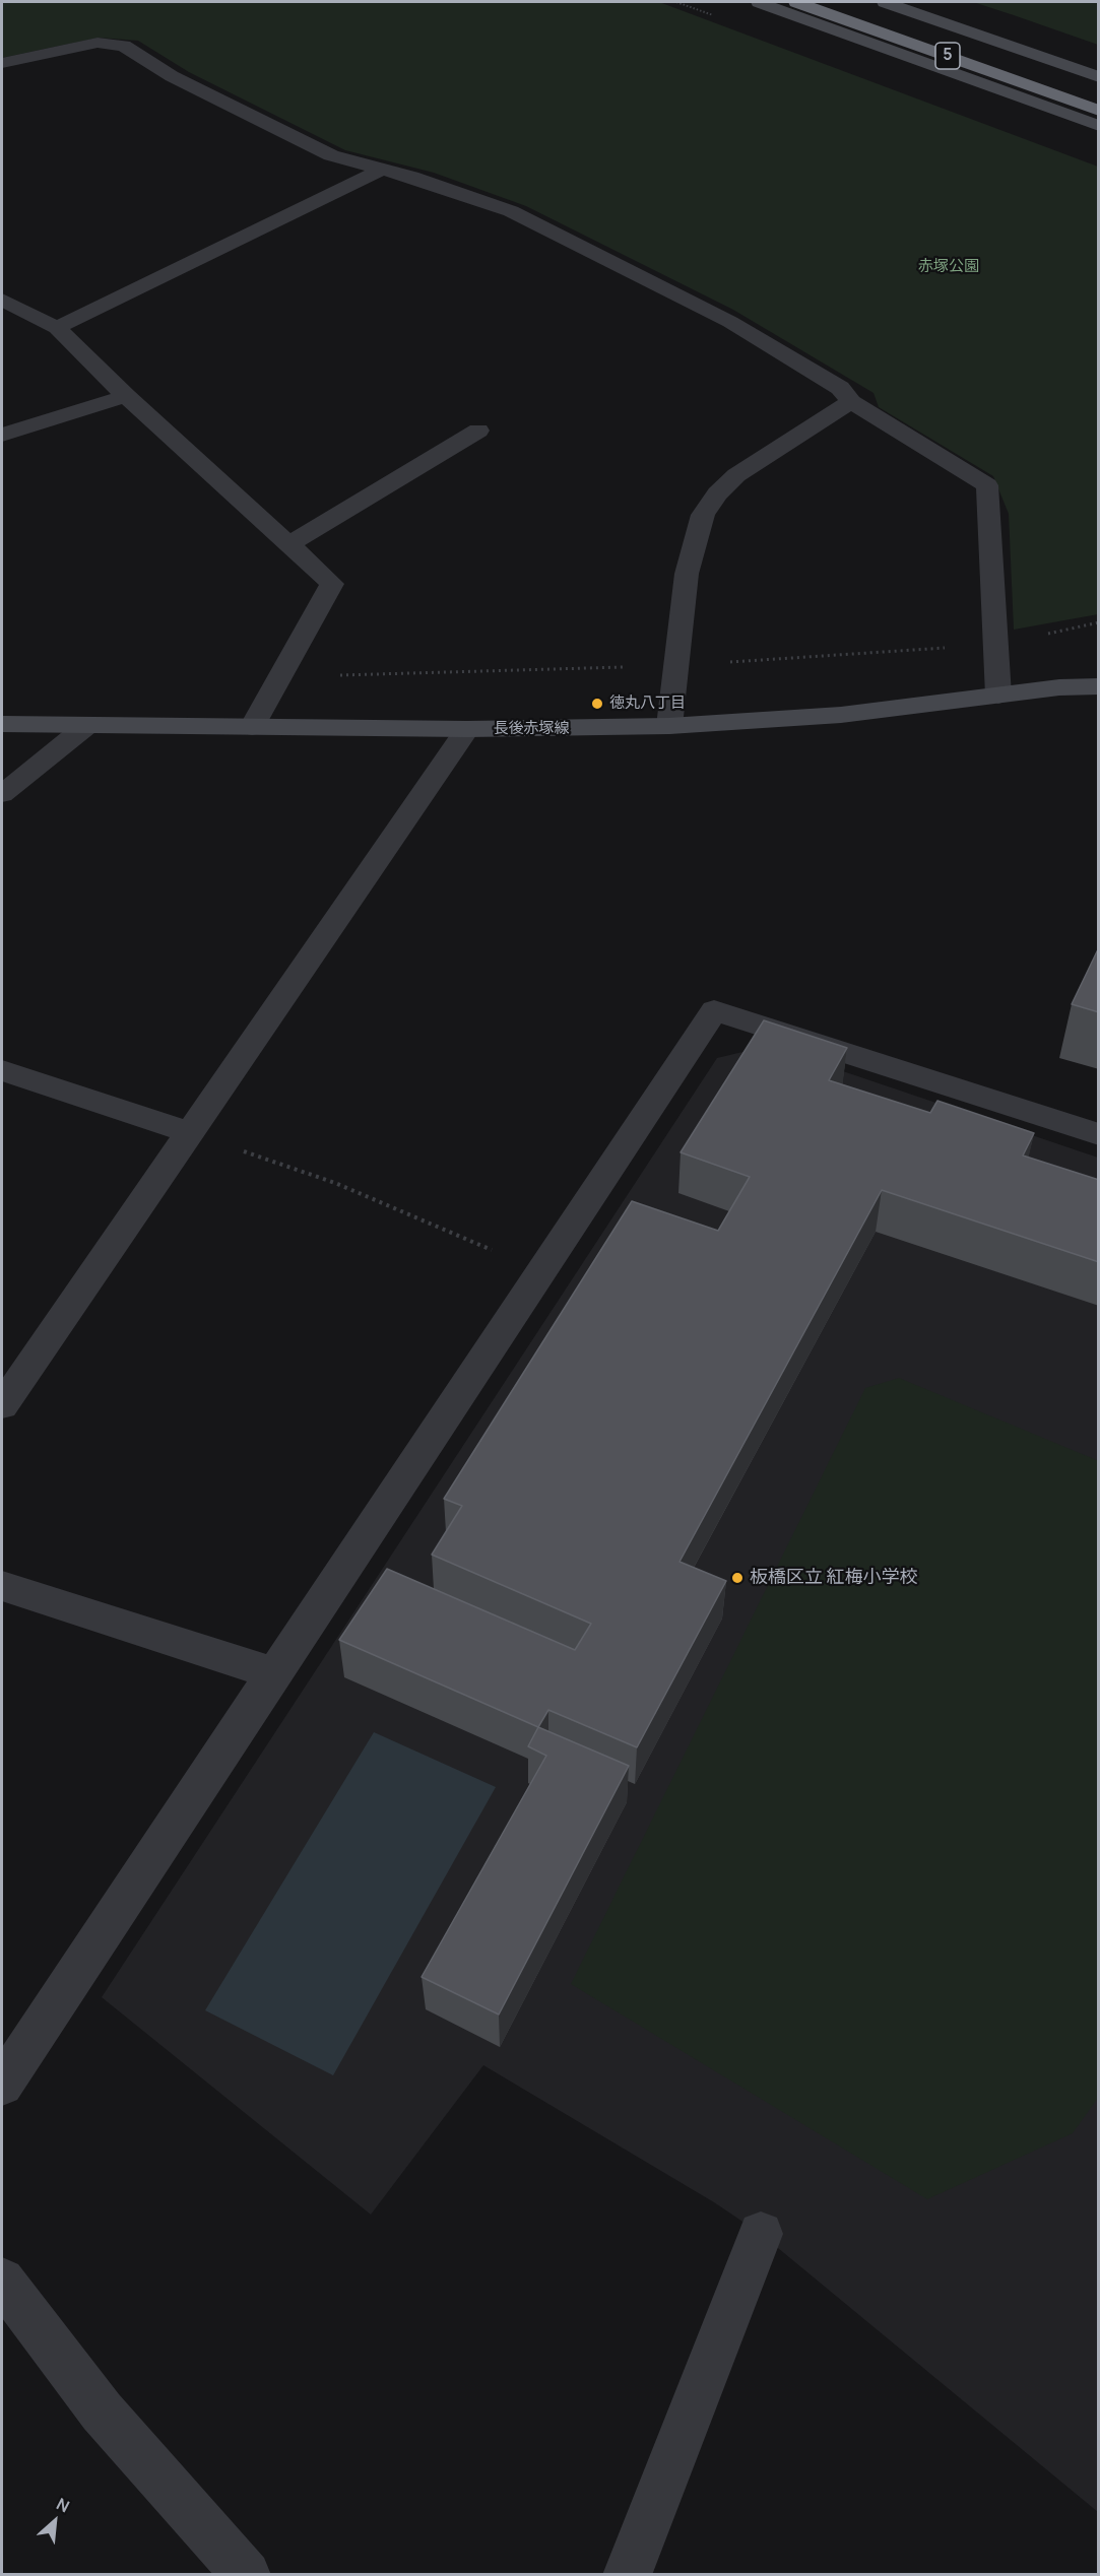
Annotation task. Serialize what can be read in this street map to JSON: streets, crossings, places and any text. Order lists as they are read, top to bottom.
{
  "streets": {
    "highway": ["5"],
    "main road": ["長後赤塚線"]
  },
  "parks": ["赤塚公園"],
  "places": ["徳丸八丁目", "板橋区立 紅梅小学校"],
  "north": "top right"
}
